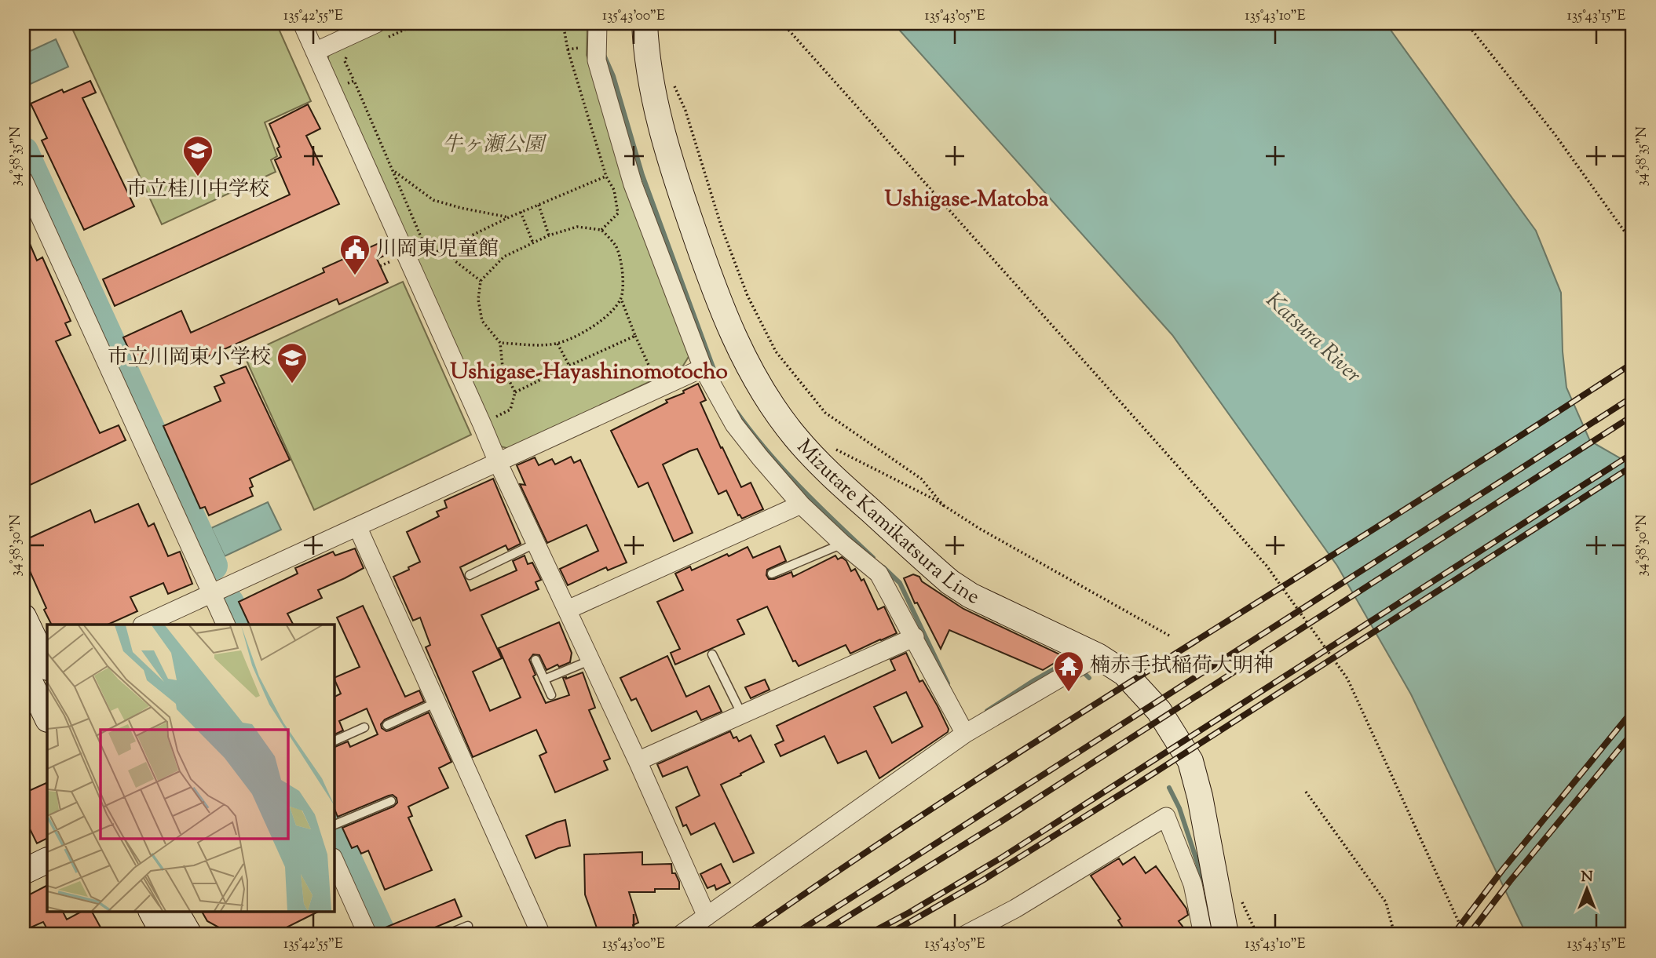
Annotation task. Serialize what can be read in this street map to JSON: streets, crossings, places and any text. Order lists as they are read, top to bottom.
{
  "streets": {
    "main road": ["Mizutare Kamikatsura Line"]
  },
  "districts": ["Ushigase-Matoba", "Ushigase-Hayashinomotocho"],
  "water": ["Katsura River"],
  "parks": ["牛ヶ瀬公園"],
  "places": {
    "school or university": ["市立桂川中学校", "市立川岡東小学校"],
    "public building": ["川岡東児童館"],
    "temple": ["楠赤手拭稲荷大明神"]
  },
  "north": "top",
  "coordinates": [
    "135°42'55\"E",
    "135°43'00\"E",
    "135°43'05\"E",
    "135°43'10\"E",
    "135°43'15\"E",
    "34°58'35\"N",
    "34°58'30\"N"
  ]
}
